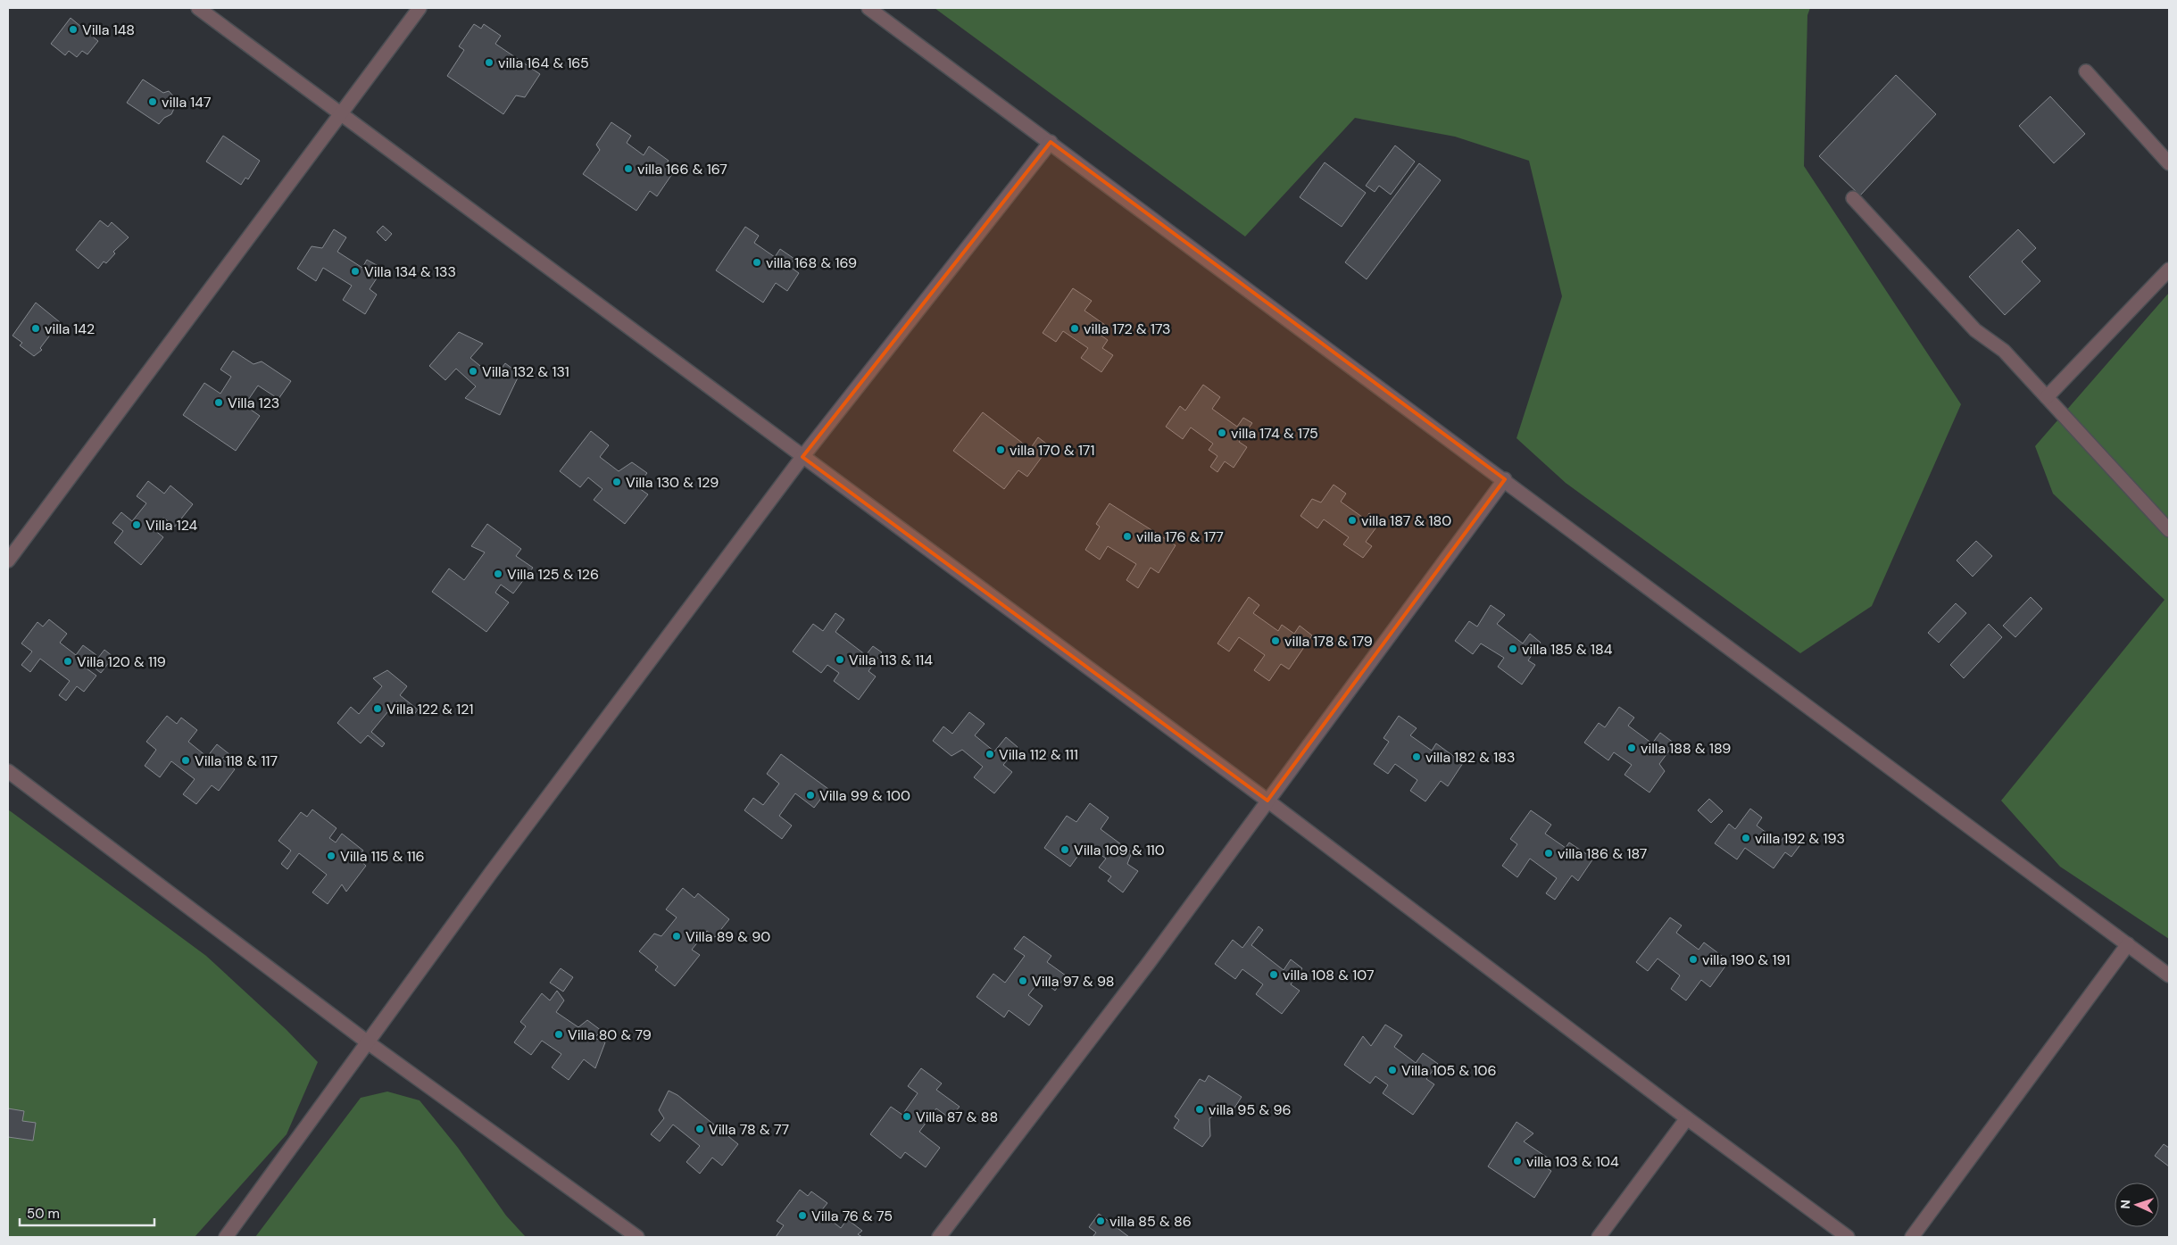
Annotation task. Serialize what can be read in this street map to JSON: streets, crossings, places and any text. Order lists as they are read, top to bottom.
{
  "places": [
    "Villa 148",
    "villa 164 & 165",
    "villa 147",
    "villa 166 & 167",
    "villa 168 & 169",
    "Villa 134 & 133",
    "villa 142",
    "villa 172 & 173",
    "Villa 132 & 131",
    "Villa 123",
    "villa 174 & 175",
    "villa 170 & 171",
    "Villa 130 & 129",
    "villa 187 & 180",
    "Villa 124",
    "villa 176 & 177",
    "Villa 125 & 126",
    "villa 178 & 179",
    "villa 185 & 184",
    "Villa 113 & 114",
    "Villa 120 & 119",
    "Villa 122 & 121",
    "villa 188 & 189",
    "Villa 112 & 111",
    "villa 182 & 183",
    "Villa 118 & 117",
    "Villa 99 & 100",
    "villa 192 & 193",
    "Villa 109 & 110",
    "villa 186 & 187",
    "Villa 115 & 116",
    "Villa 89 & 90",
    "villa 190 & 191",
    "villa 108 & 107",
    "Villa 97 & 98",
    "Villa 80 & 79",
    "Villa 105 & 106",
    "villa 95 & 96",
    "Villa 87 & 88",
    "Villa 78 & 77",
    "villa 103 & 104",
    "Villa 76 & 75",
    "villa 85 & 86"
  ],
  "scale_bar": "50 m",
  "north": "left"
}
